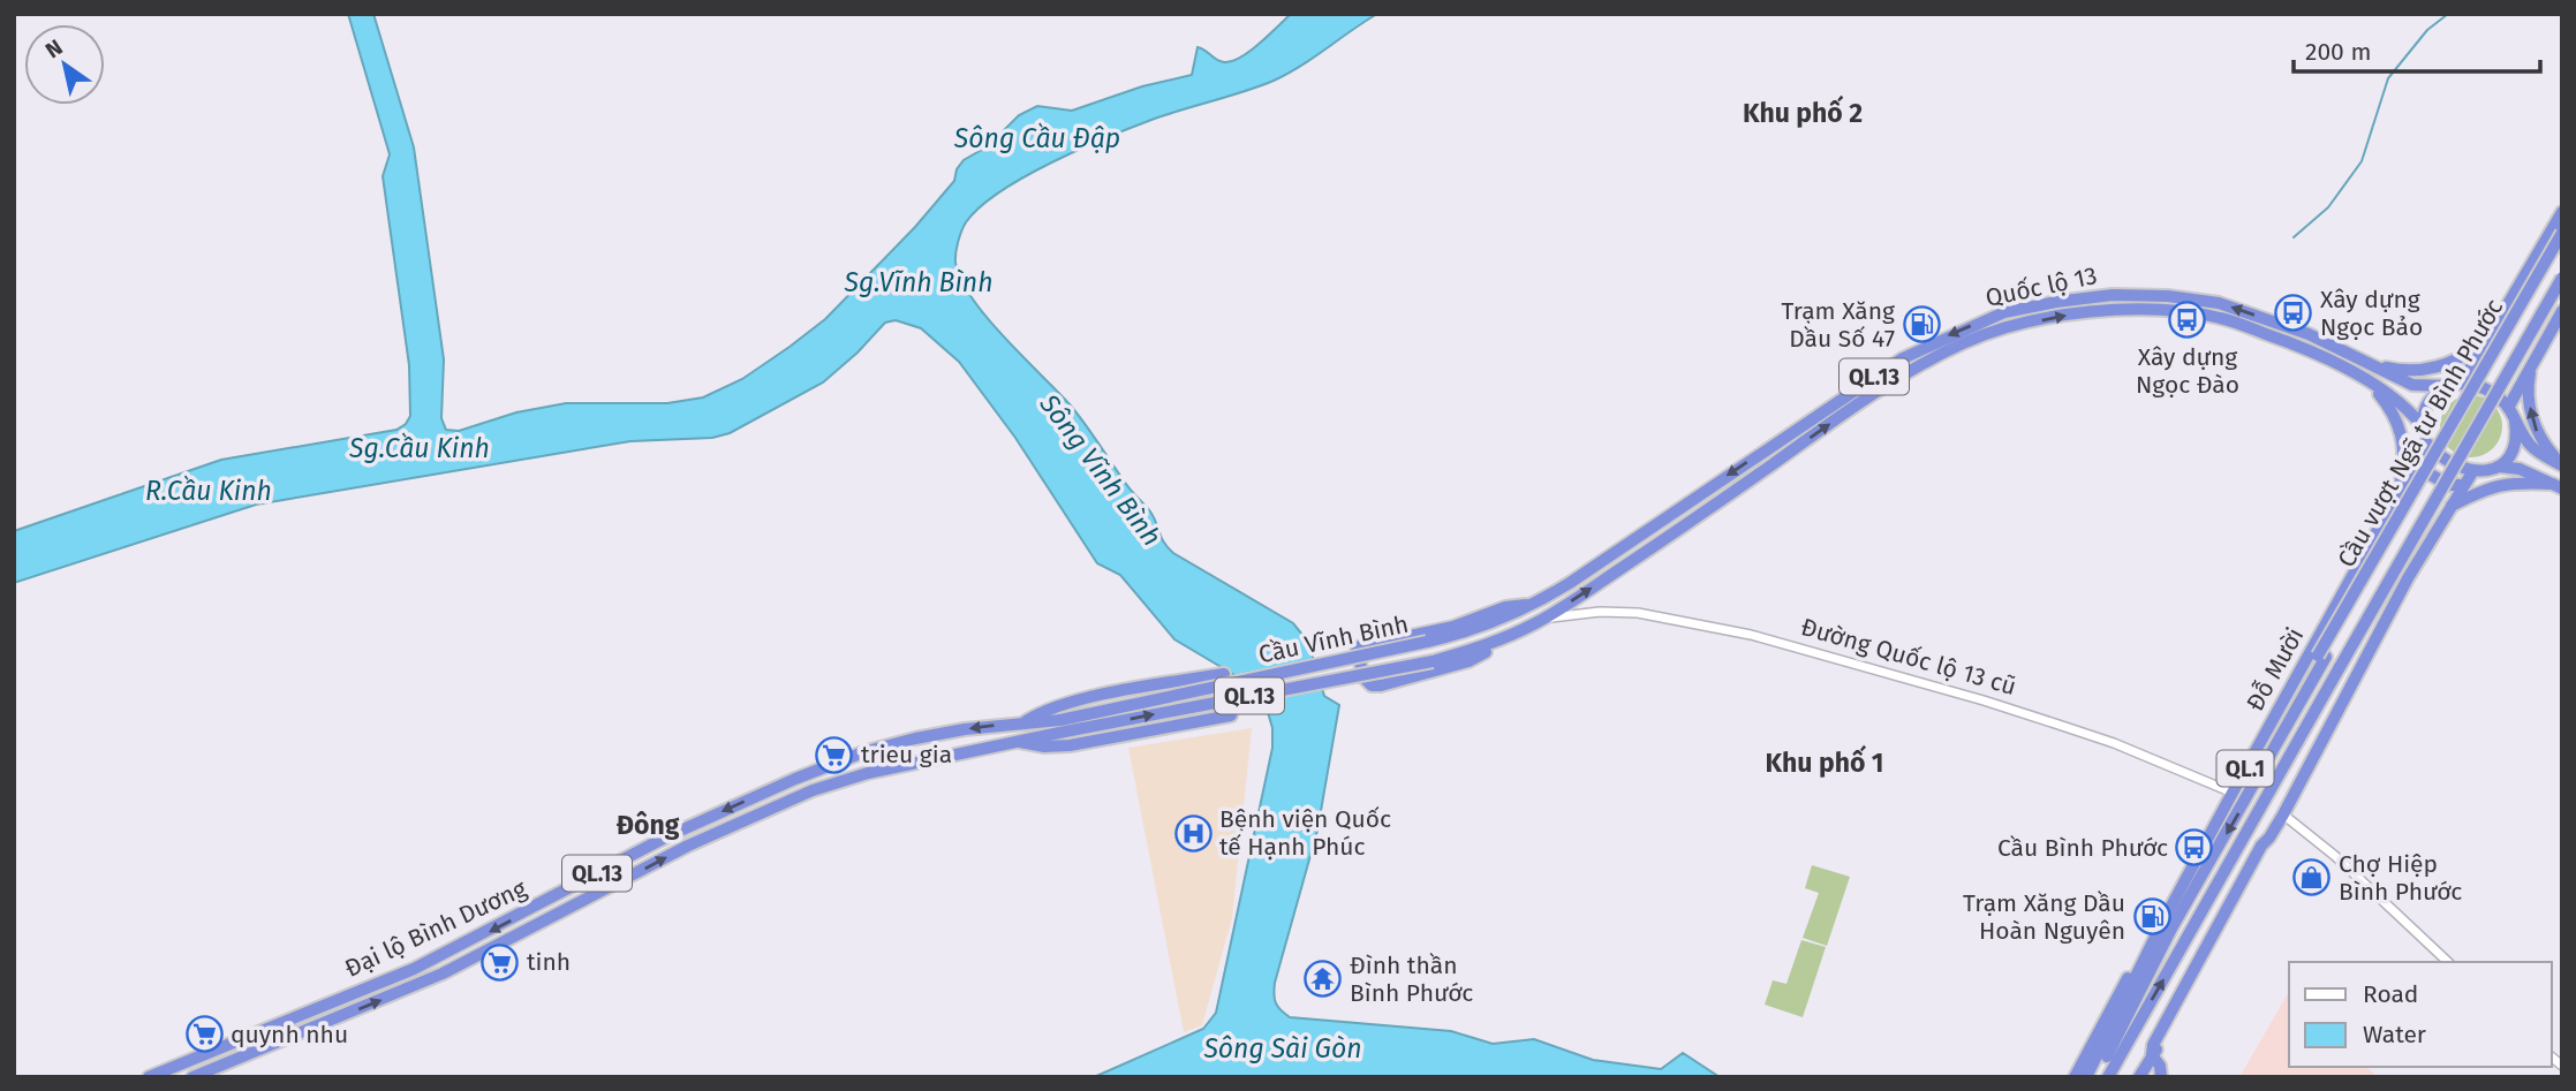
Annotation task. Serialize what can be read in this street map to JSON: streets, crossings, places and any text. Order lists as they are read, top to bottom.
{
  "streets": {
    "highway": [
      "Quốc lộ 13",
      "QL.13",
      "Cầu vượt Ngã tư Bình Phước",
      "Cầu Vĩnh Bình",
      "Đỗ Mười",
      "QL.1",
      "Đại lộ Bình Dương"
    ],
    "street": ["Đường Quốc lộ 13 cũ"]
  },
  "crossings": [
    ["Quốc lộ 13", "QL.13"],
    ["Quốc lộ 13", "Cầu Vĩnh Bình"],
    ["Quốc lộ 13", "Đường Quốc lộ 13 cũ"],
    ["Quốc lộ 13", "Đỗ Mười"],
    ["Quốc lộ 13", "QL.1"],
    ["QL.13", "Đỗ Mười"],
    ["QL.13", "QL.1"],
    ["Cầu vượt Ngã tư Bình Phước", "Đỗ Mười"],
    ["Cầu vượt Ngã tư Bình Phước", "QL.1"],
    ["Cầu Vĩnh Bình", "Đại lộ Bình Dương"],
    ["Đường Quốc lộ 13 cũ", "Đỗ Mười"],
    ["Đỗ Mười", "QL.1"]
  ],
  "districts": ["Khu phố 2", "Khu phố 1", "Đông"],
  "water": [
    "Sông Cầu Đập",
    "Sg.Vĩnh Bình",
    "Sg.Cầu Kinh",
    "Sông Vĩnh Bình",
    "R.Cầu Kinh",
    "Sông Sài Gòn"
  ],
  "places": {
    "bus stop": ["Xây dựng Ngọc Bảo", "Xây dựng Ngọc Đào", "Cầu Bình Phước"],
    "fuel station": ["Trạm Xăng Dầu Số 47", "Trạm Xăng Dầu Hoàn Nguyên"],
    "supermarket": ["trieu gia", "tinh", "quynh nhu"],
    "hospital": ["Bệnh viện Quốc tế Hạnh Phúc"],
    "shop": ["Chợ Hiệp Bình Phước"],
    "temple": ["Đình thần Bình Phước"]
  },
  "legend": ["Road", "Water"],
  "scale_bar": "200 m",
  "north": "top left"
}
